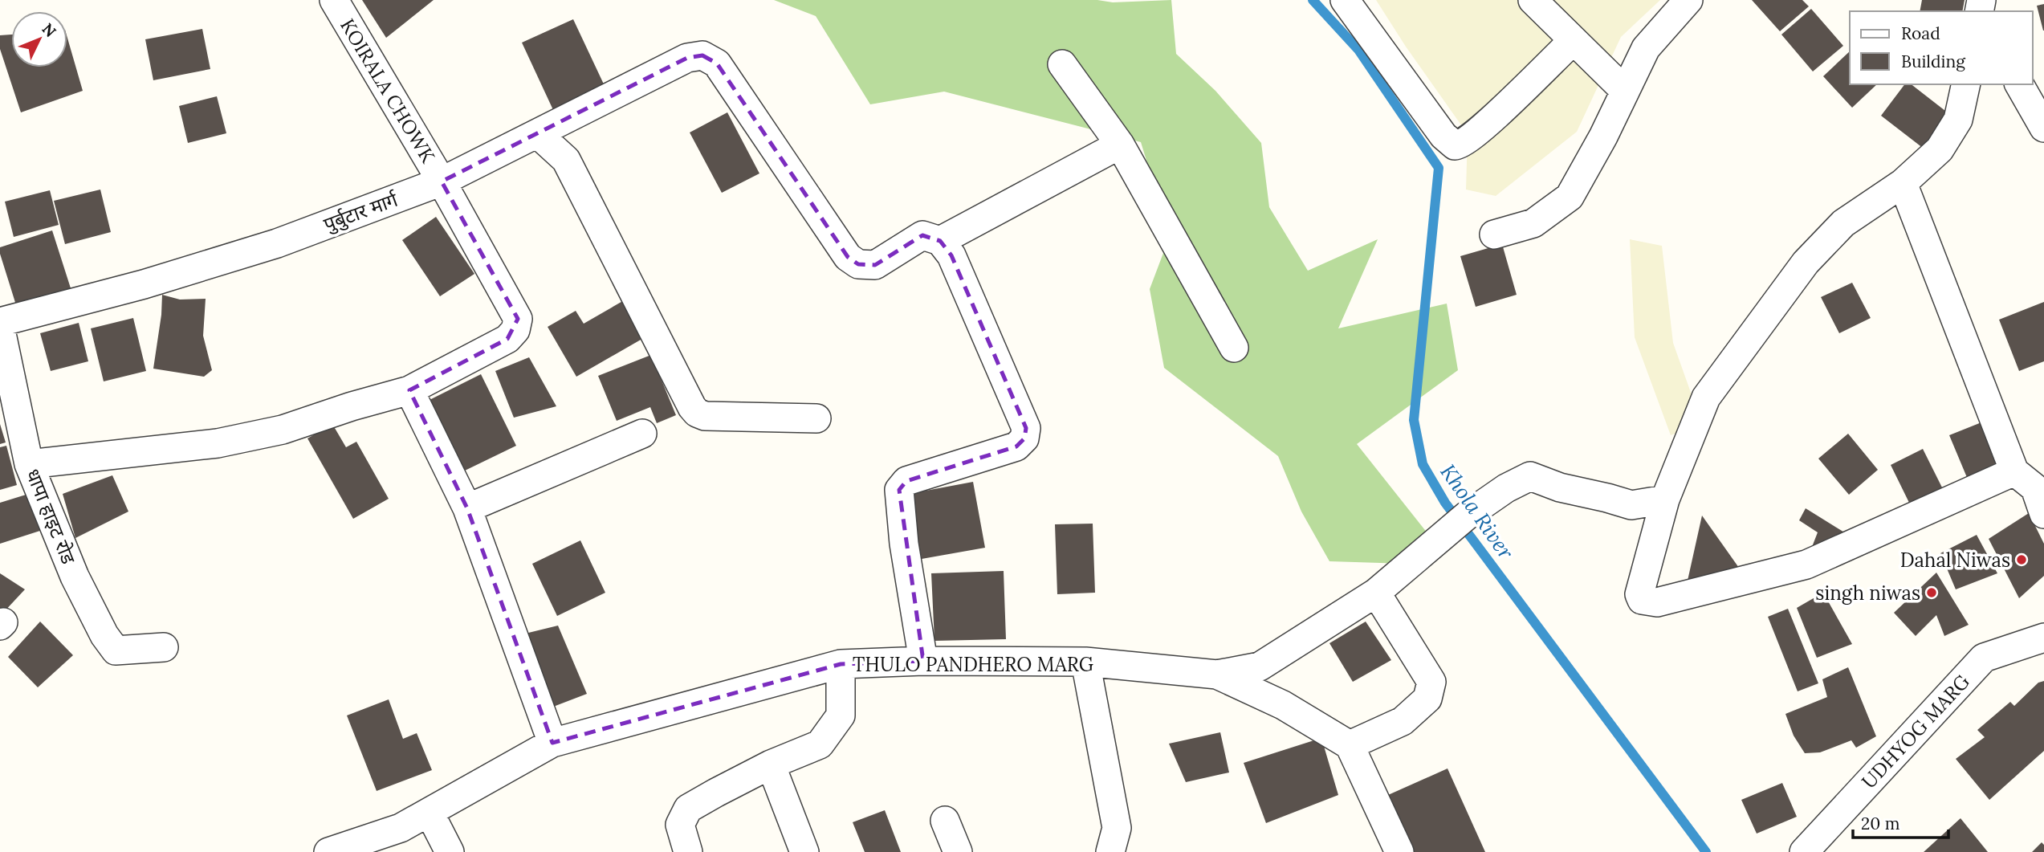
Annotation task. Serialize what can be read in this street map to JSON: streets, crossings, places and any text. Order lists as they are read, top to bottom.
{
  "streets": {
    "street": [
      "KOIRALA CHOWK",
      "पुर्बुटार मार्ग",
      "धापा हाइट रोड",
      "THULO PANDHERO MARG",
      "UDHYOG MARG"
    ]
  },
  "crossings": [
    ["KOIRALA CHOWK", "पुर्बुटार मार्ग"],
    ["पुर्बुटार मार्ग", "धापा हाइट रोड"]
  ],
  "water": ["Khola River"],
  "places": ["Dahal Niwas", "singh niwas"],
  "legend": ["Road", "Building"],
  "scale_bar": "20 m",
  "north": "top right"
}
